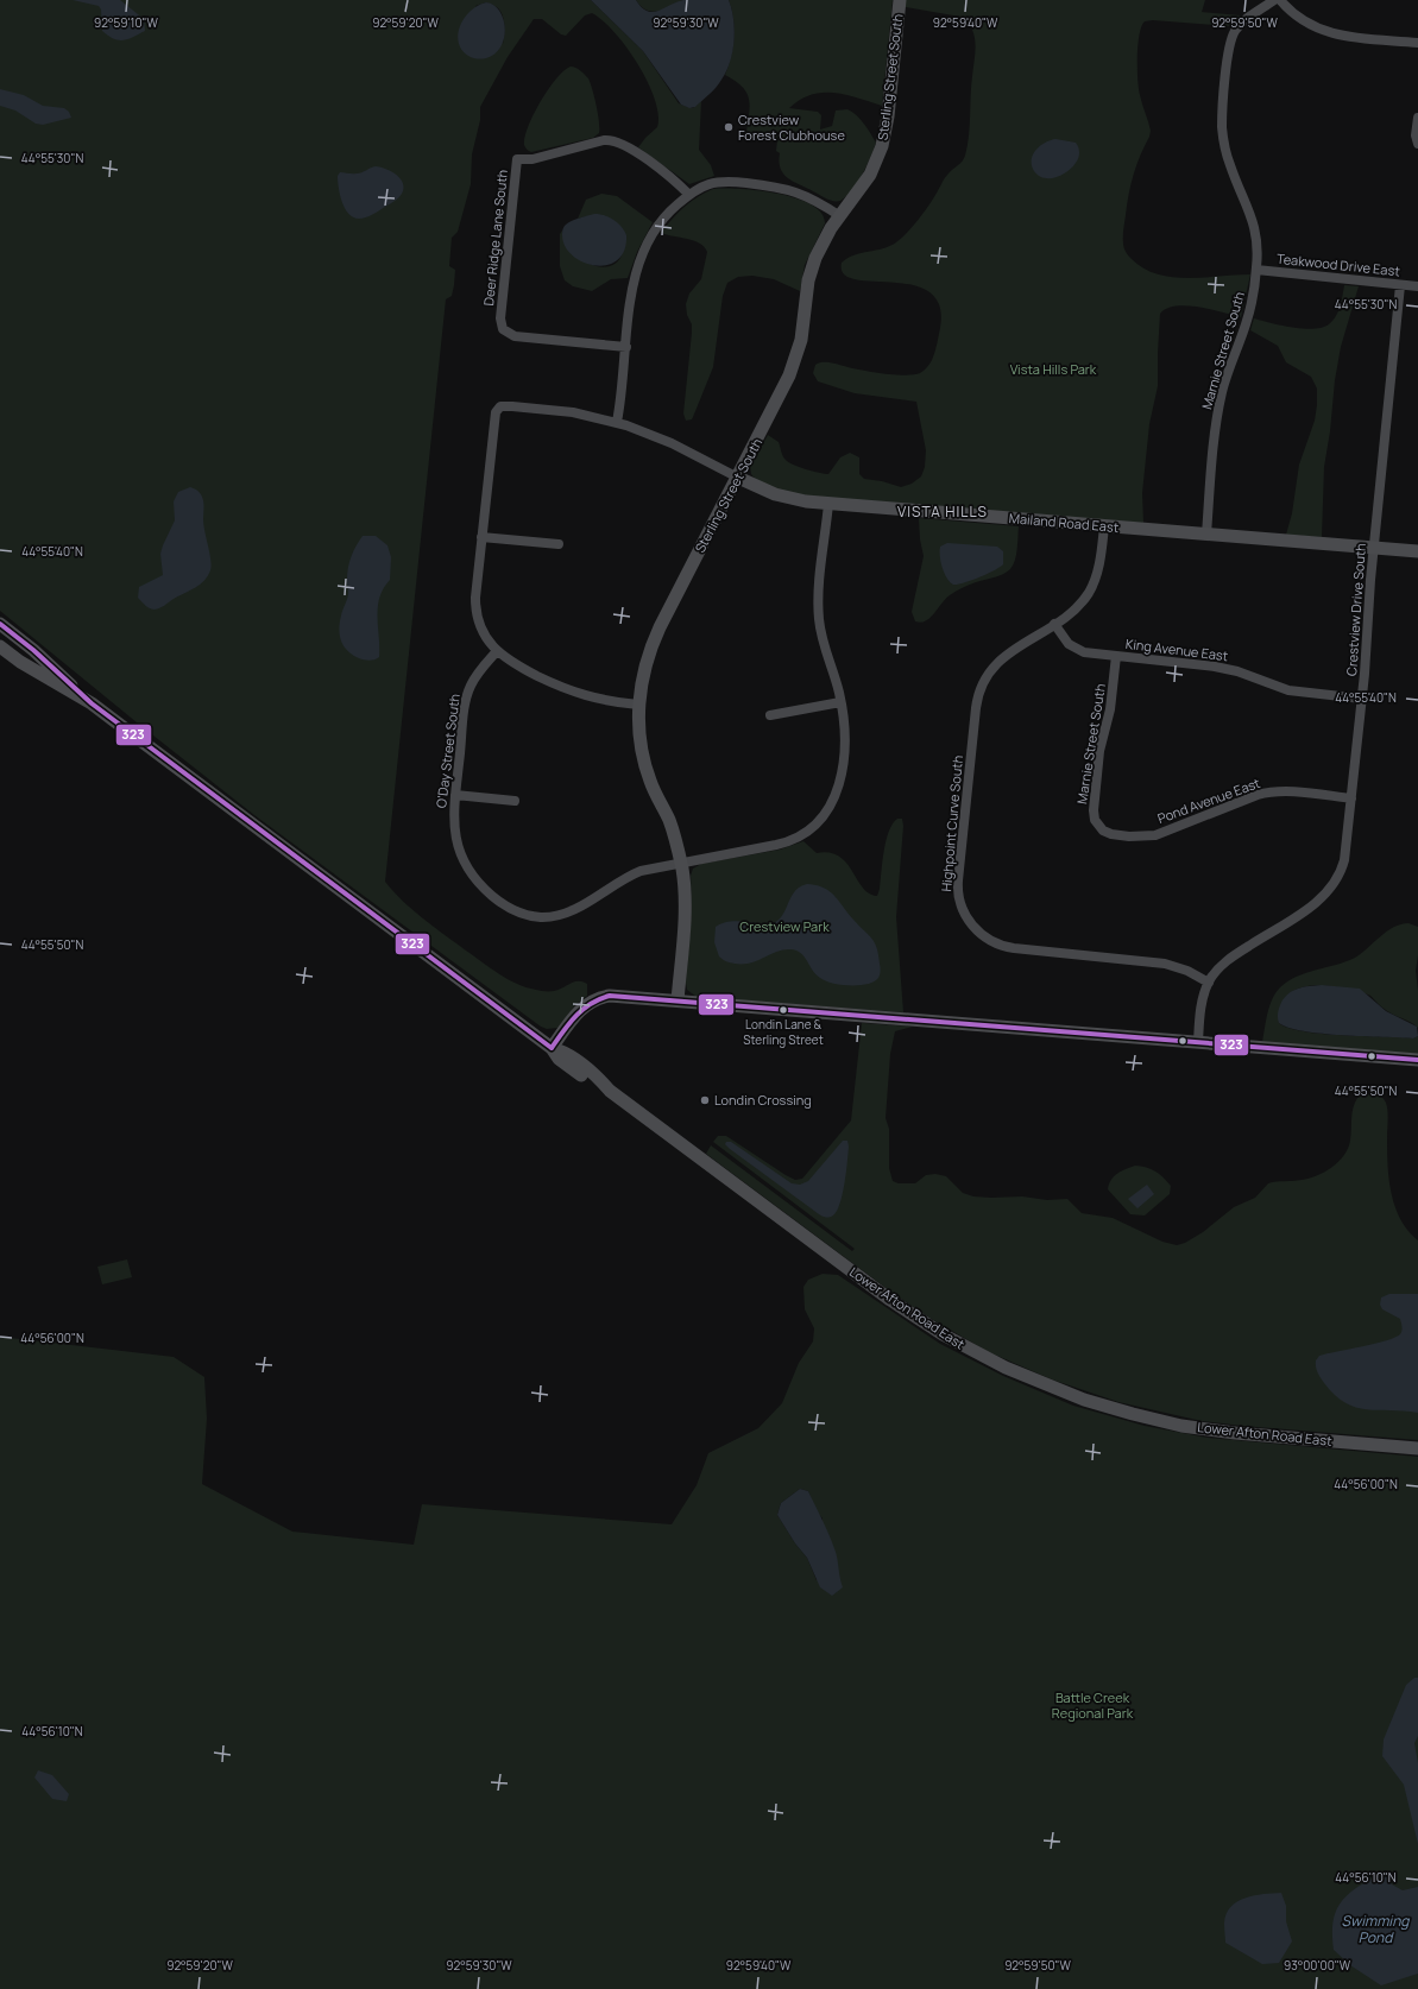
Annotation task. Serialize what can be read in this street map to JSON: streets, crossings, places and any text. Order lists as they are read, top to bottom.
{
  "streets": {
    "street": [
      "Sterling Street South",
      "Deer Ridge Lane South",
      "Teakwood Drive East",
      "Marnie Street South",
      "Mailand Road East",
      "Crestview Drive South",
      "King Avenue East",
      "O'Day Street South",
      "Pond Avenue East",
      "Highpoint Curve South",
      "Lower Afton Road East"
    ]
  },
  "crossings": [
    ["Sterling Street South", "Mailand Road East"],
    ["Sterling Street South", "O'Day Street South"],
    ["Teakwood Drive East", "Marnie Street South"],
    ["Teakwood Drive East", "Crestview Drive South"],
    ["Marnie Street South", "Mailand Road East"],
    ["Marnie Street South", "King Avenue East"],
    ["Marnie Street South", "Pond Avenue East"],
    ["Mailand Road East", "Crestview Drive South"],
    ["Mailand Road East", "O'Day Street South"],
    ["Mailand Road East", "Highpoint Curve South"],
    ["Crestview Drive South", "King Avenue East"],
    ["Crestview Drive South", "Pond Avenue East"],
    ["Crestview Drive South", "Highpoint Curve South"],
    ["King Avenue East", "Highpoint Curve South"]
  ],
  "districts": ["VISTA HILLS"],
  "water": ["Swimming Pond"],
  "parks": ["Vista Hills Park", "Crestview Park", "Battle Creek Regional Park"],
  "places": ["Crestview Forest Clubhouse", "Londin Lane & Sterling Street", "Londin Crossing"],
  "lines": ["transit line 323"],
  "coordinates": [
    "92°59'10\"W",
    "92°59'20\"W",
    "92°59'30\"W",
    "92°59'40\"W",
    "92°59'50\"W",
    "44°55'30\"N",
    "44°55'40\"N",
    "44°55'50\"N",
    "44°56'00\"N",
    "44°56'10\"N",
    "93°00'00\"W"
  ]
}
